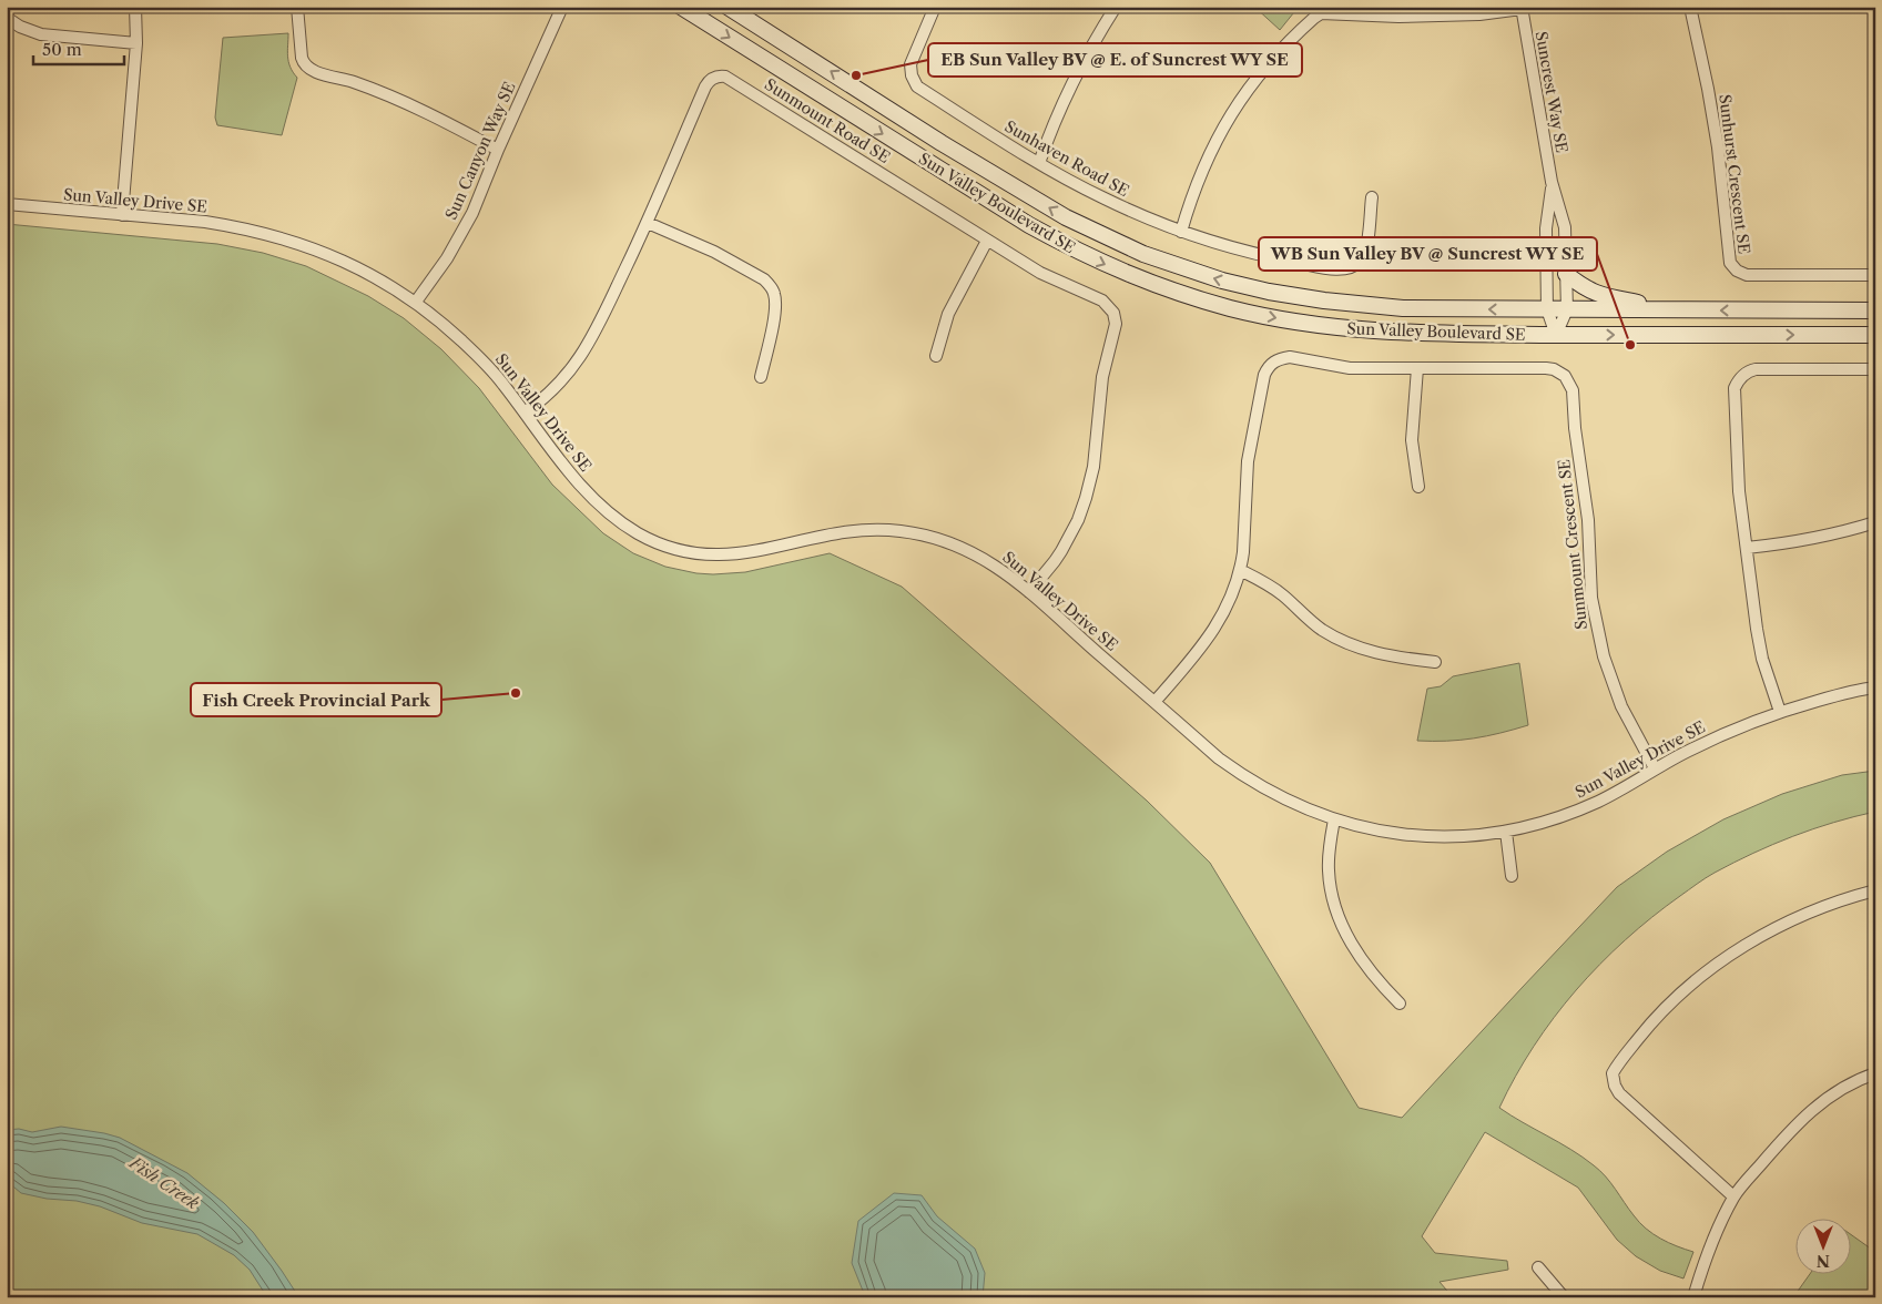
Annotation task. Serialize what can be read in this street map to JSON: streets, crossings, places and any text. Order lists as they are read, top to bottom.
{
  "streets": {
    "main road": ["Sun Valley Boulevard SE"],
    "street": [
      "Suncrest Way SE",
      "Sunmount Road SE",
      "Sun Canyon Way SE",
      "Sunhaven Road SE",
      "Sunhurst Crescent SE",
      "Sun Valley Drive SE",
      "Sunmount Crescent SE"
    ]
  },
  "crossings": [
    ["Suncrest Way SE", "Sun Valley Boulevard SE"],
    ["Sunmount Road SE", "Sun Valley Drive SE"],
    ["Sun Canyon Way SE", "Sun Valley Drive SE"],
    ["Sun Valley Drive SE", "Sunmount Crescent SE"]
  ],
  "water": ["Fish Creek"],
  "places": ["EB Sun Valley BV @ E. of Suncrest WY SE", "WB Sun Valley BV @ Suncrest WY SE", "Fish Creek Provincial Park"],
  "scale_bar": "50 m",
  "north": "bottom"
}
